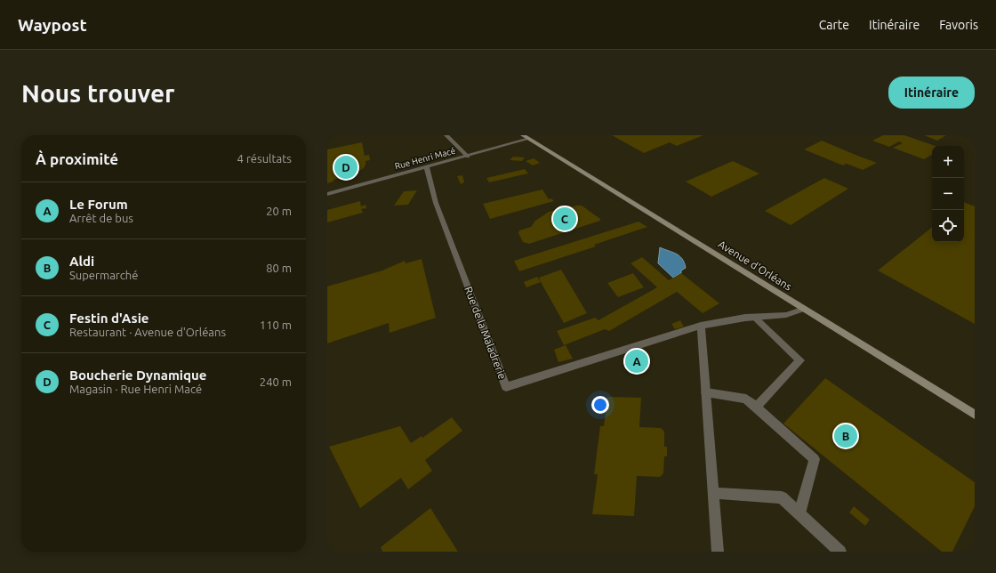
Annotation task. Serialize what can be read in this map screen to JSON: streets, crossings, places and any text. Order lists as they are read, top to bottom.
{
  "streets": {
    "main road": ["Avenue d'Orléans"],
    "street": ["Rue Henri Macé", "Rue de la Maladrerie"]
  },
  "crossings": [
    ["Rue Henri Macé", "Avenue d'Orléans"],
    ["Rue Henri Macé", "Rue de la Maladrerie"],
    ["Avenue d'Orléans", "Rue de la Maladrerie"]
  ],
  "page": {
    "header": "Waypost",
    "nav": ["Carte", "Itinéraire", "Favoris"],
    "buttons": "Itinéraire",
    "title": "Nous trouver",
    "heading": ["À proximité", "4 résultats"],
    "map_buttons": ["+", "−"],
    "pins": [
      "D",
      "C",
      "A",
      "B"
    ],
    "list": [
      {
        "mark": "A",
        "name": "Le Forum",
        "note": "Arrêt de bus",
        "value": "20 m"
      },
      {
        "mark": "B",
        "name": "Aldi",
        "note": "Supermarché",
        "value": "80 m"
      },
      {
        "mark": "C",
        "name": "Festin d'Asie",
        "note": "Restaurant · Avenue d'Orléans",
        "value": "110 m"
      },
      {
        "mark": "D",
        "name": "Boucherie Dynamique",
        "note": "Magasin · Rue Henri Macé",
        "value": "240 m"
      }
    ]
  }
}
